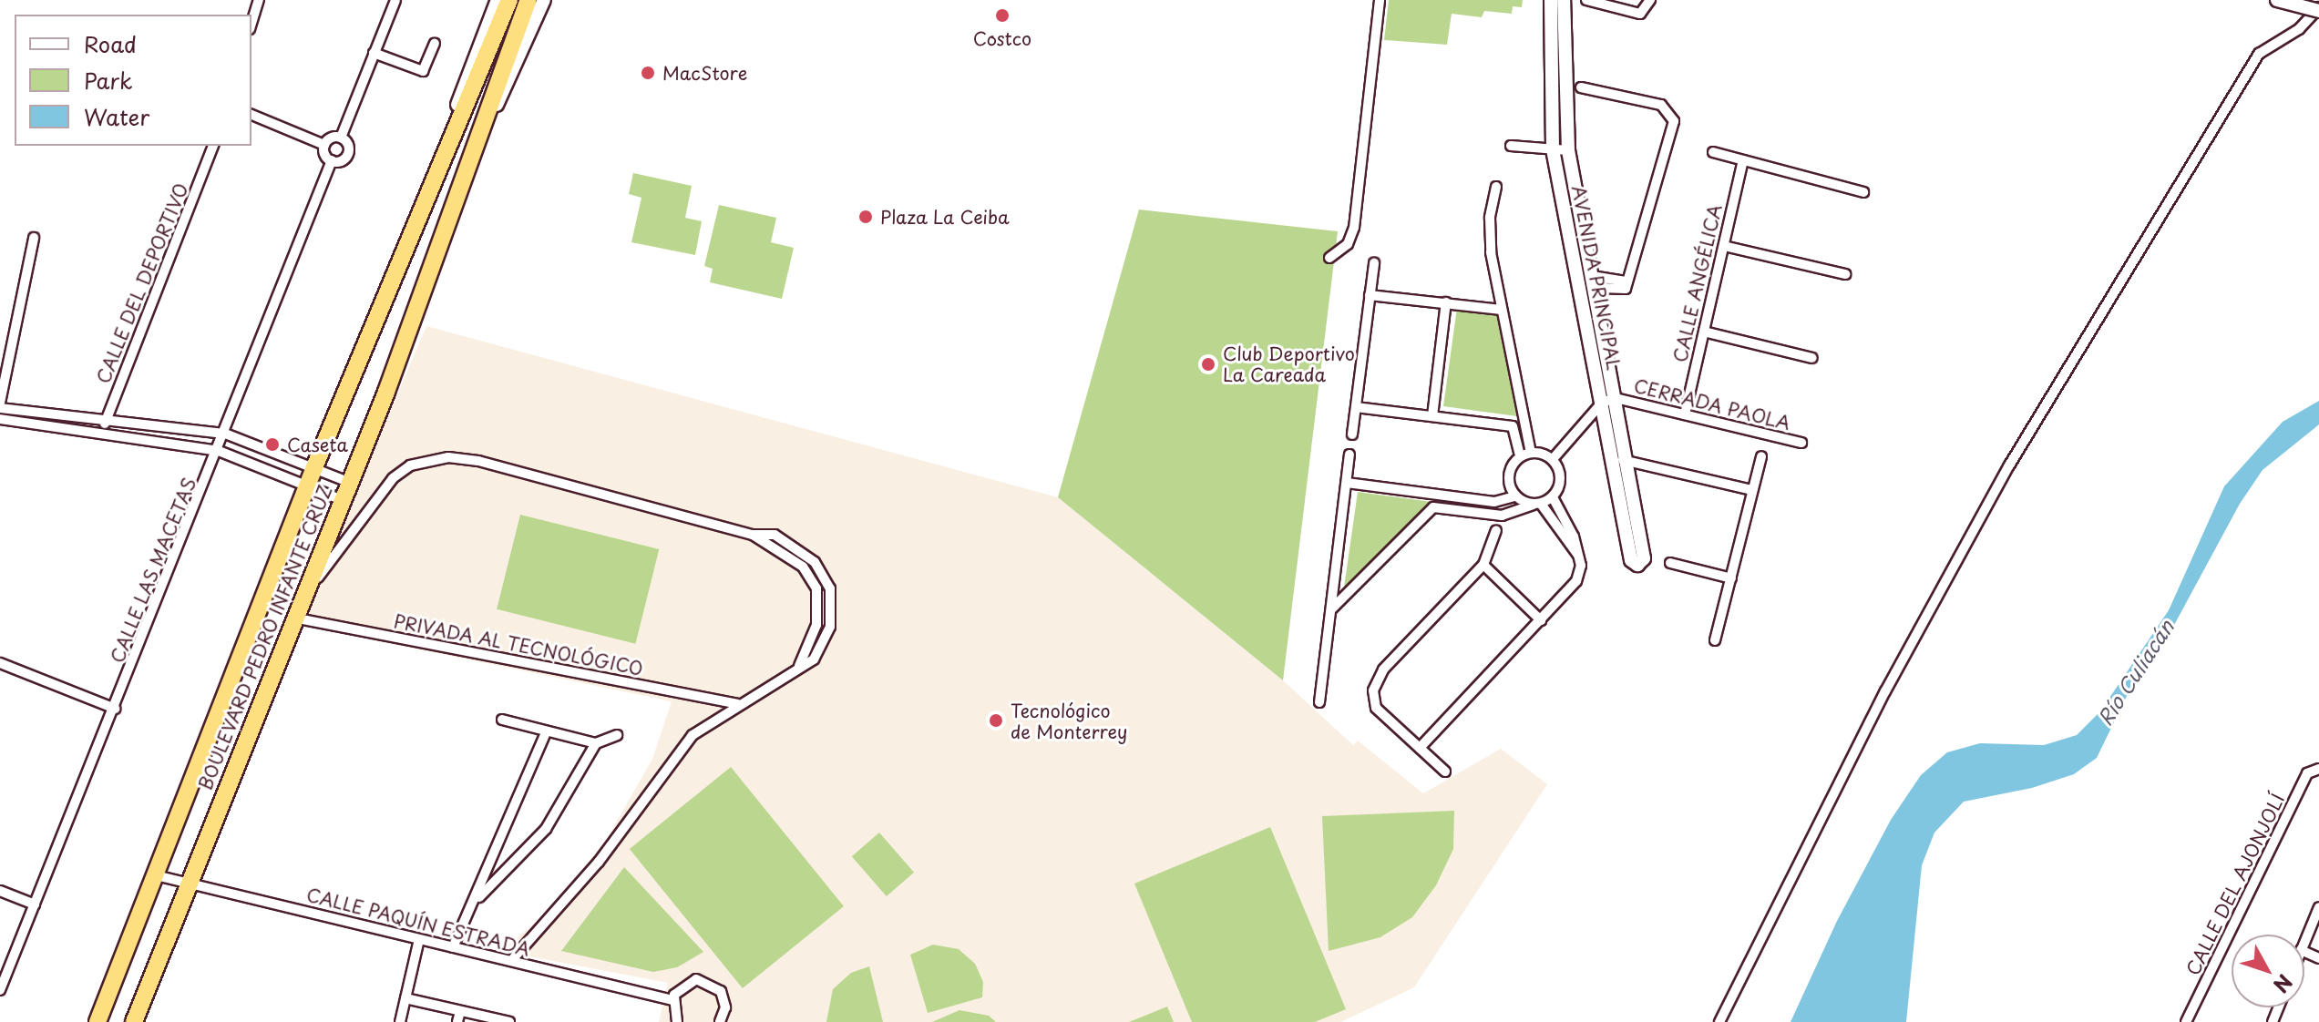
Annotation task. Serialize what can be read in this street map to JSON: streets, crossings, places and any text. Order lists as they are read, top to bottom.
{
  "streets": {
    "highway": ["BOULEVARD PEDRO INFANTE CRUZ"],
    "street": [
      "AVENIDA PRINCIPAL",
      "CALLE DEL DEPORTIVO",
      "CALLE ANGÉLICA",
      "CERRADA PAOLA",
      "CALLE LAS MACETAS",
      "PRIVADA AL TECNOLÓGICO",
      "CALLE DEL AJONJOLÍ",
      "CALLE PAQUÍN ESTRADA"
    ]
  },
  "crossings": [
    ["AVENIDA PRINCIPAL", "CERRADA PAOLA"],
    ["CALLE ANGÉLICA", "CERRADA PAOLA"],
    ["BOULEVARD PEDRO INFANTE CRUZ", "PRIVADA AL TECNOLÓGICO"],
    ["BOULEVARD PEDRO INFANTE CRUZ", "CALLE PAQUÍN ESTRADA"]
  ],
  "water": ["Río Culiacán"],
  "places": [
    "Costco",
    "MacStore",
    "Plaza La Ceiba",
    "Club Deportivo La Careada",
    "Caseta",
    "Tecnológico de Monterrey"
  ],
  "legend": ["Road", "Park", "Water"],
  "north": "bottom right"
}
